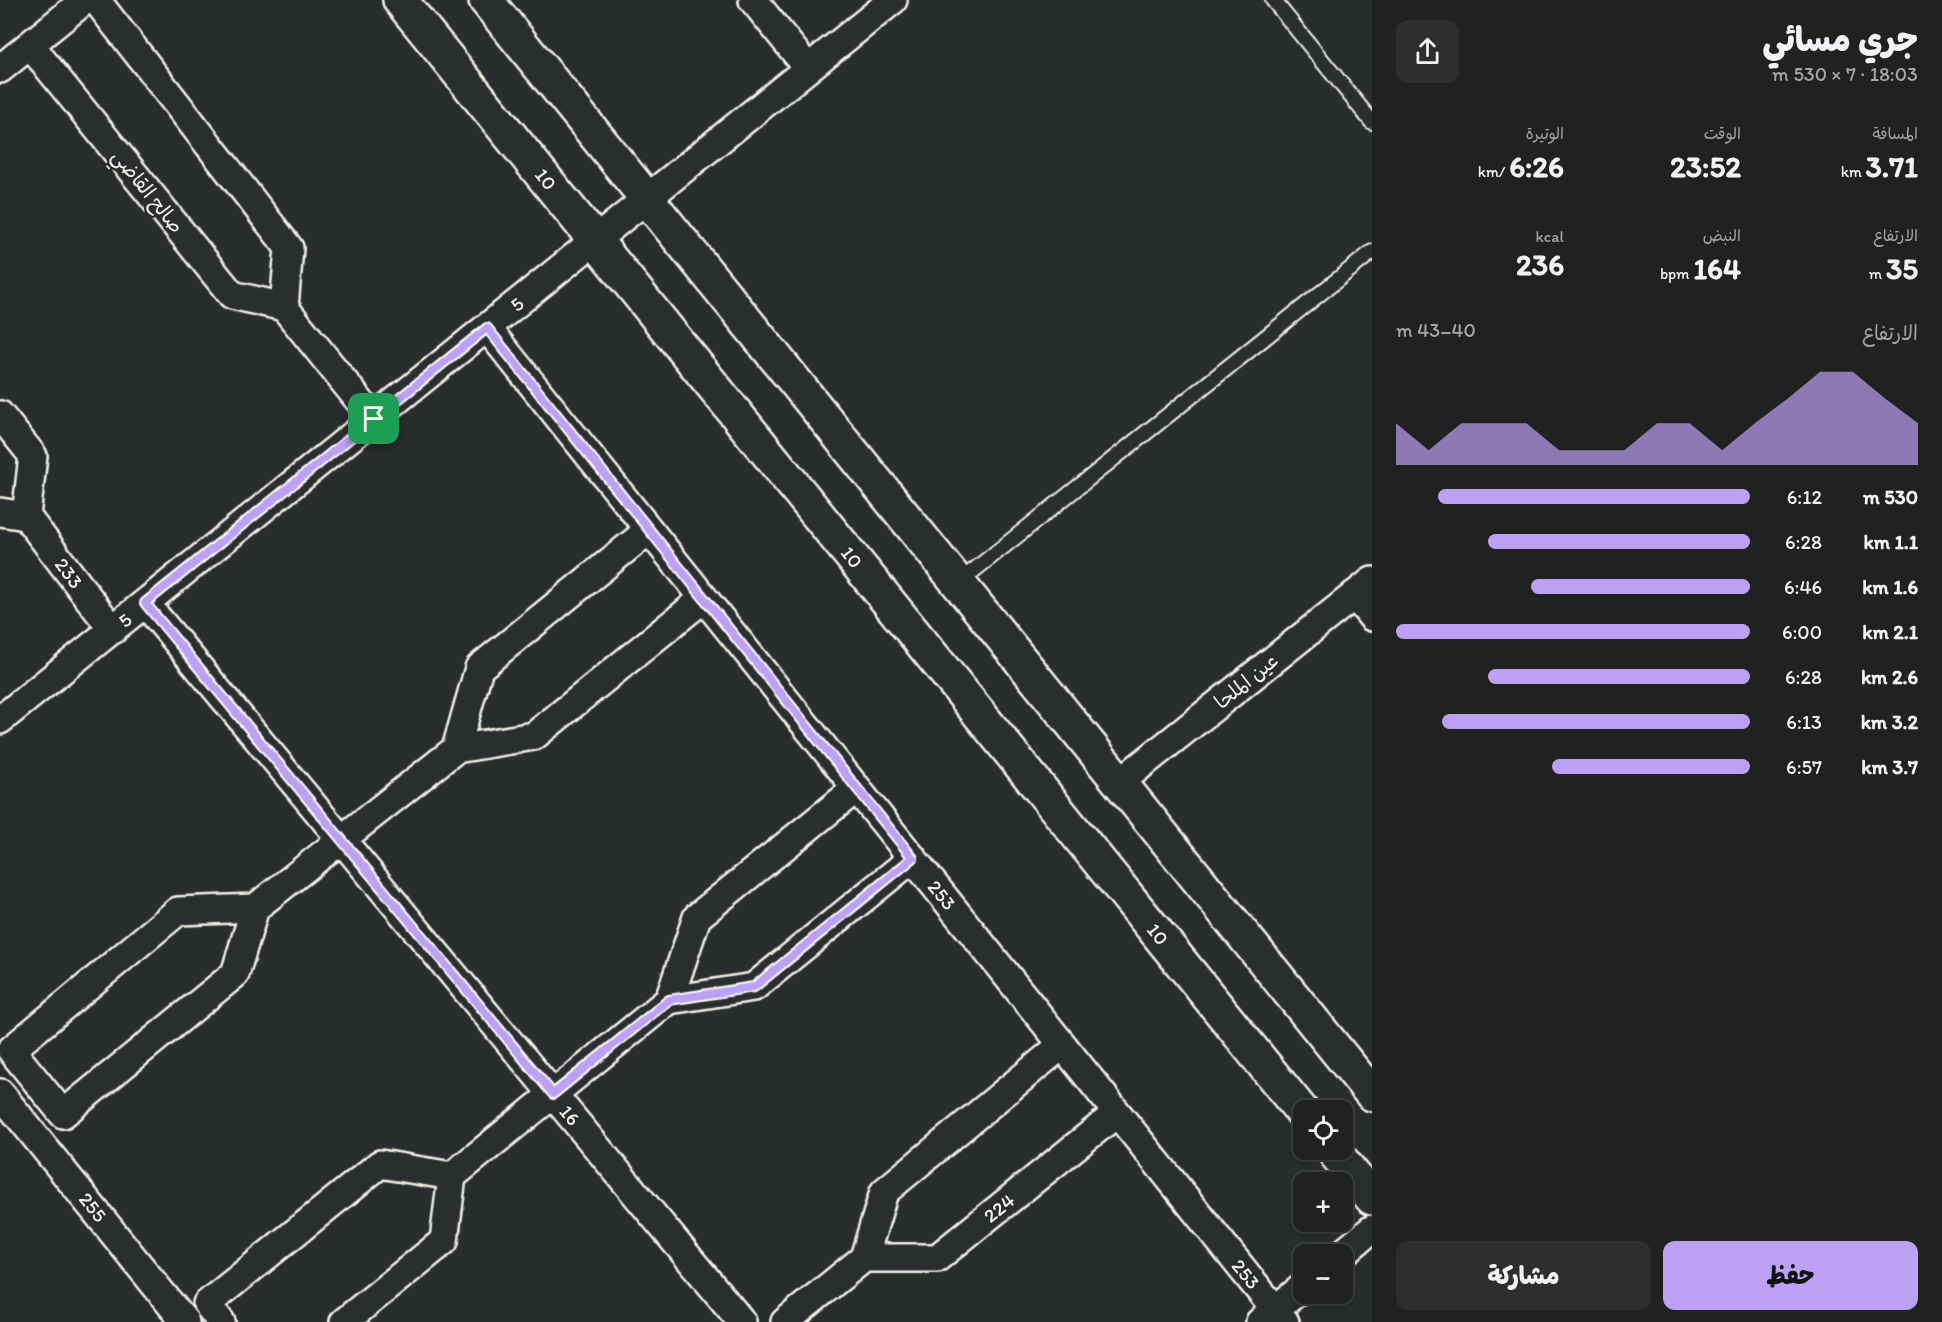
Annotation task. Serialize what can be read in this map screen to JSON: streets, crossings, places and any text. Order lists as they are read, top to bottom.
{
  "streets": {
    "street": [
      "10",
      "صالح القاضي",
      "5",
      "233",
      "عين الملحا",
      "253",
      "16",
      "255",
      "224"
    ]
  },
  "crossings": [
    ["10", "5"],
    ["5", "233"],
    ["5", "253"],
    ["5", "16"],
    ["253", "224"]
  ],
  "page": {
    "heading": ["جري مسائي", "18:03 · 7 × 530 m"],
    "stats": [
      ["المسافة", "3.71 km"],
      ["الوقت", "23:52"],
      ["الوتيرة", "6:26 /km"],
      ["الارتفاع", "35 m"],
      ["النبض", "164 bpm"],
      ["kcal", "236"]
    ],
    "chart": ["الارتفاع", "40–43 m"],
    "list": [
      {
        "name": "530 m",
        "note": "6:12"
      },
      {
        "name": "1.1 km",
        "note": "6:28"
      },
      {
        "name": "1.6 km",
        "note": "6:46"
      },
      {
        "name": "2.1 km",
        "note": "6:00"
      },
      {
        "name": "2.6 km",
        "note": "6:28"
      },
      {
        "name": "3.2 km",
        "note": "6:13"
      },
      {
        "name": "3.7 km",
        "note": "6:57"
      }
    ],
    "map_buttons": ["+", "−"],
    "buttons": ["حفظ", "مشاركة"]
  }
}
